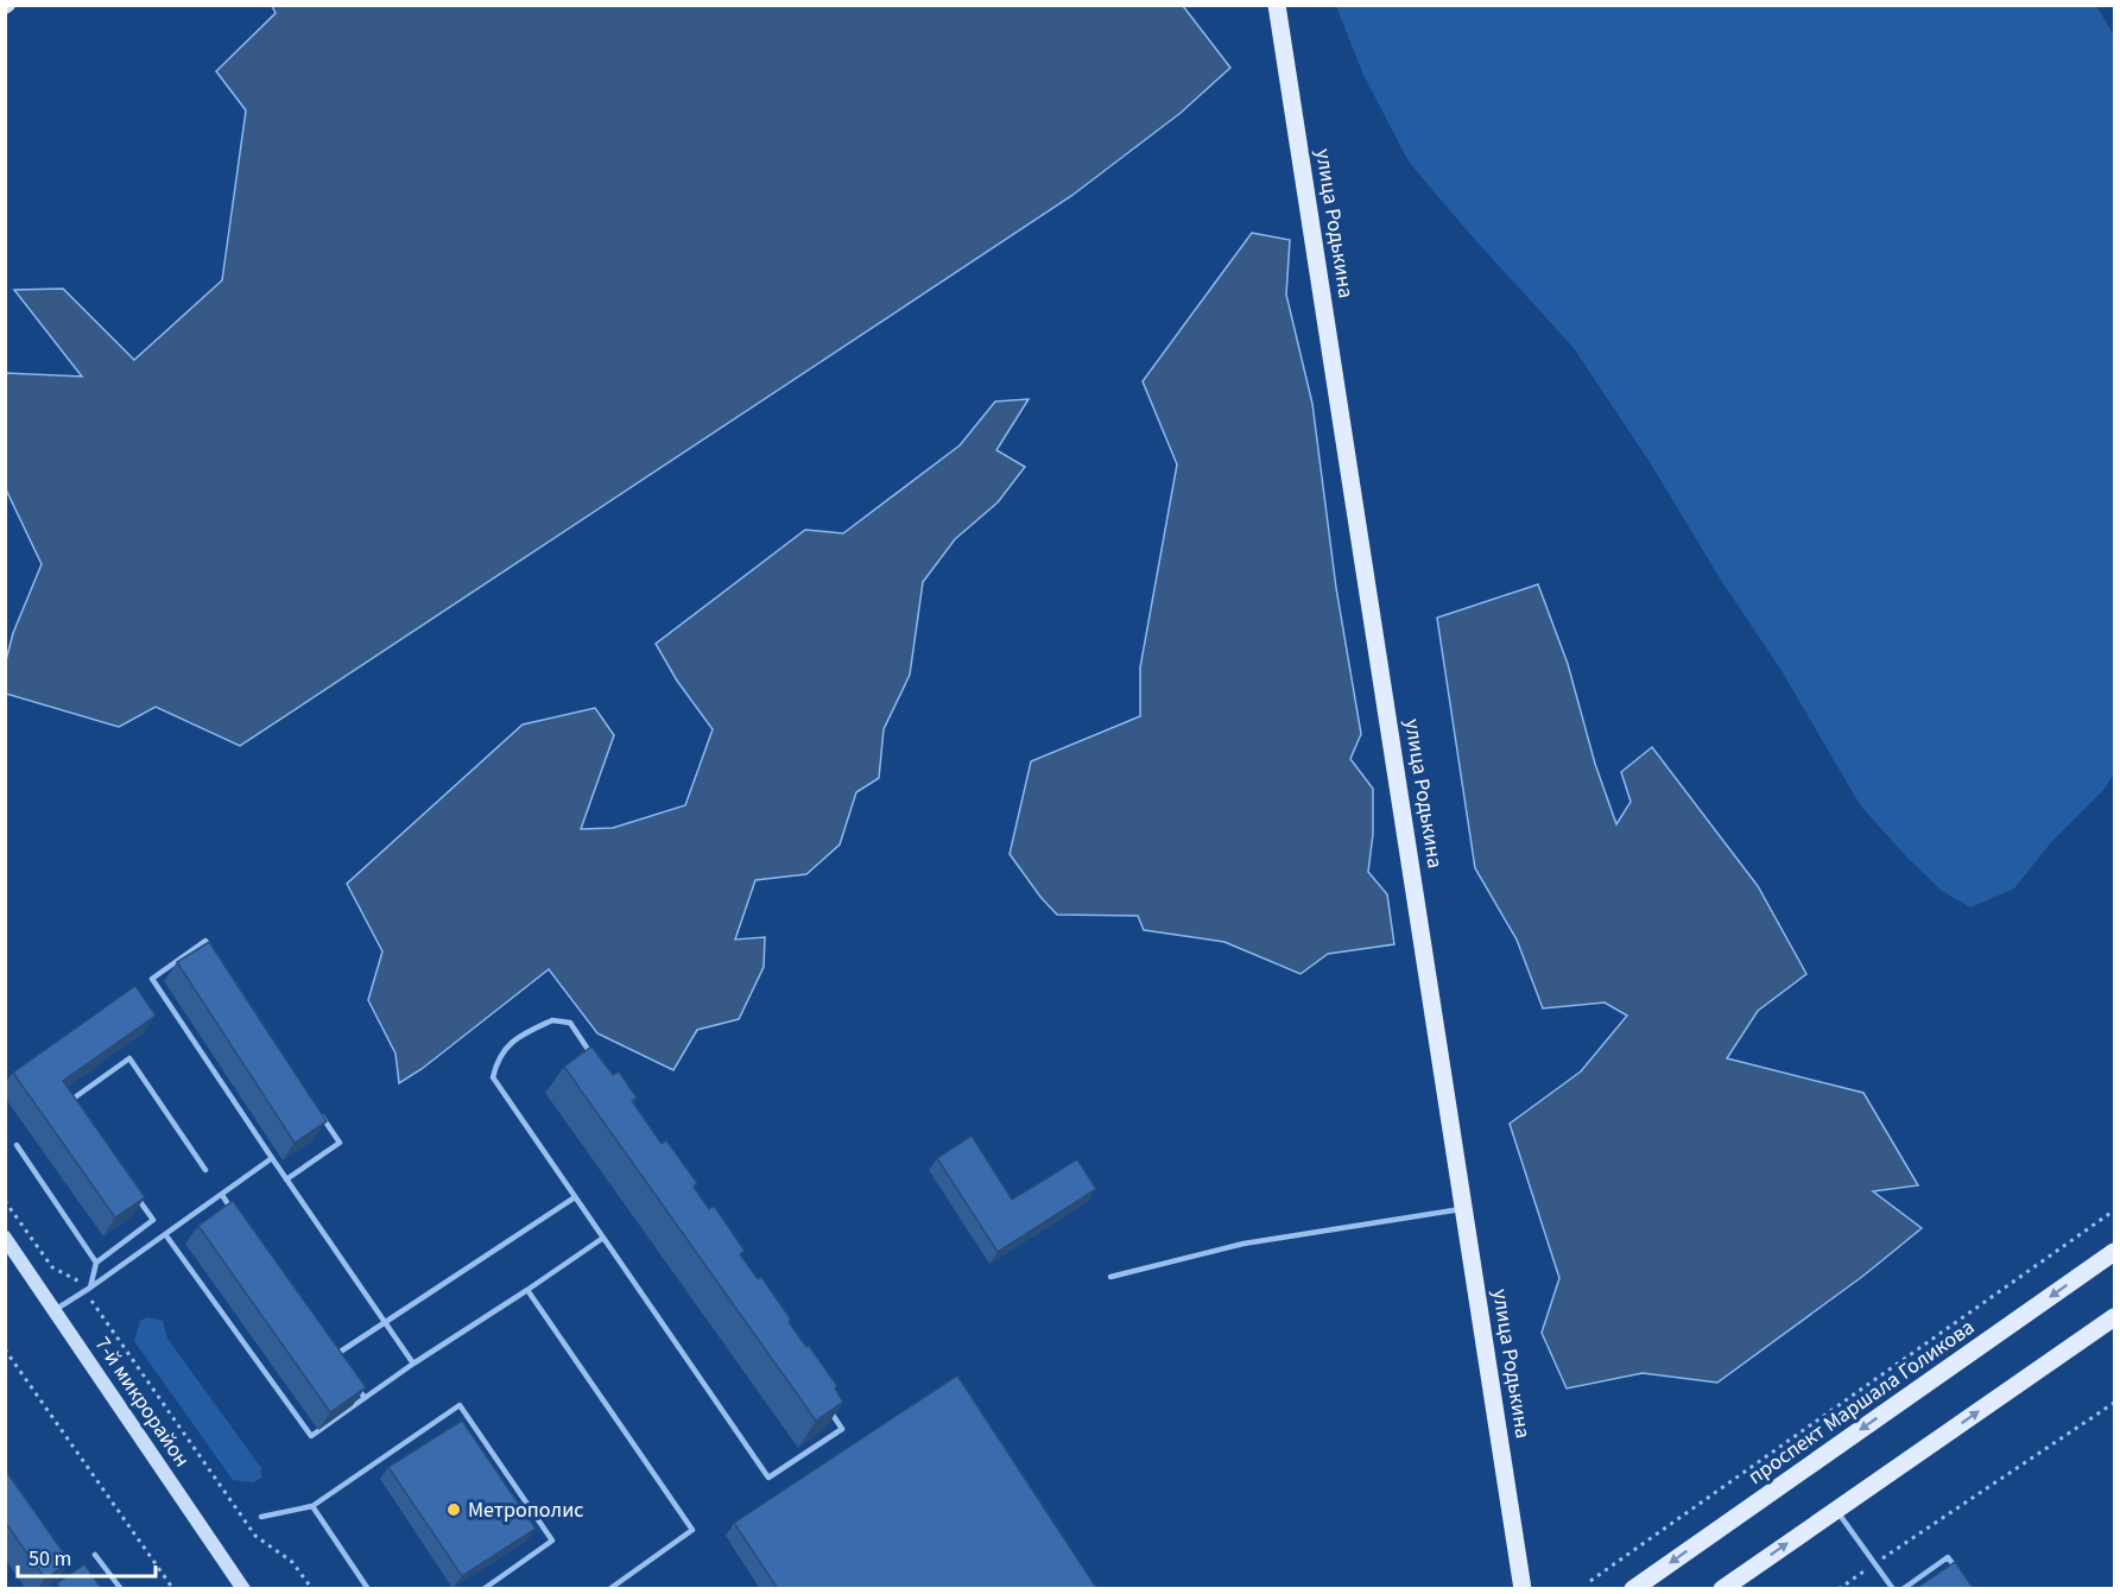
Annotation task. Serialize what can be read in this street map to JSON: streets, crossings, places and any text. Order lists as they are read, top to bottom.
{
  "streets": {
    "main road": ["улица Родькина", "проспект Маршала Голикова"],
    "street": ["7-й микрорайон"]
  },
  "places": ["Метрополис"],
  "scale_bar": "50 m"
}
